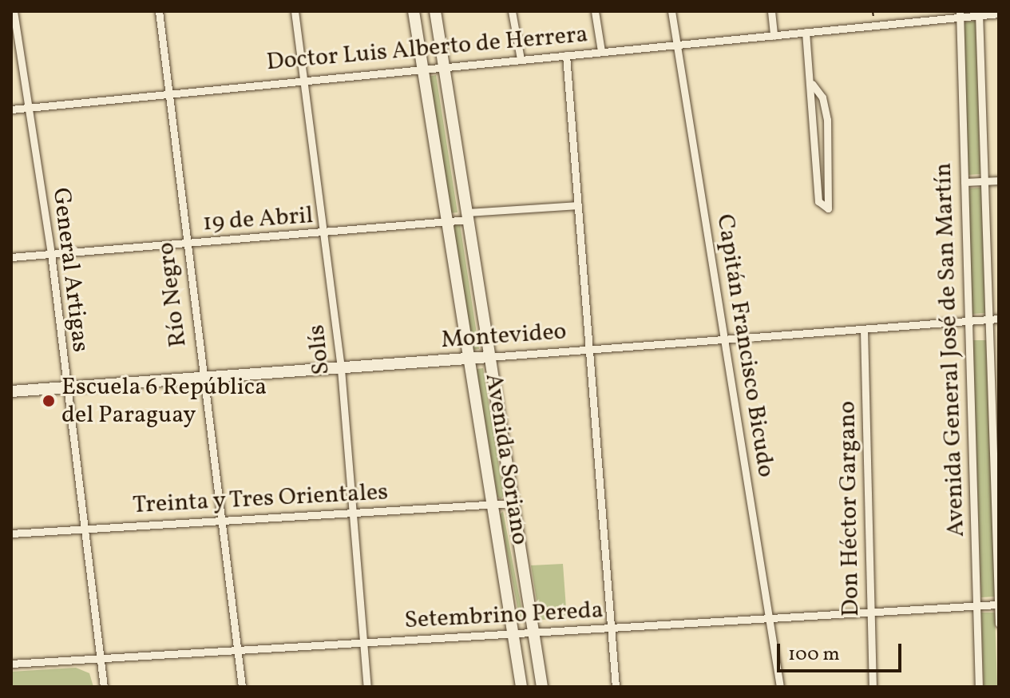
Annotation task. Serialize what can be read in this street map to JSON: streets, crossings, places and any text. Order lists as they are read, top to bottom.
{
  "streets": {
    "street": [
      "Doctor Luis Alberto de Herrera",
      "19 de Abril",
      "General Artigas",
      "Río Negro",
      "Montevideo",
      "Capitán Francisco Bicudo",
      "Solís",
      "Avenida General José de San Martín",
      "Avenida Soriano",
      "Treinta y Tres Orientales",
      "Don Héctor Gargano",
      "Setembrino Pereda"
    ]
  },
  "crossings": [
    ["Doctor Luis Alberto de Herrera", "General Artigas"],
    ["Doctor Luis Alberto de Herrera", "Río Negro"],
    ["Doctor Luis Alberto de Herrera", "Capitán Francisco Bicudo"],
    ["Doctor Luis Alberto de Herrera", "Solís"],
    ["Doctor Luis Alberto de Herrera", "Avenida General José de San Martín"],
    ["Doctor Luis Alberto de Herrera", "Avenida Soriano"],
    ["19 de Abril", "General Artigas"],
    ["19 de Abril", "Río Negro"],
    ["19 de Abril", "Solís"],
    ["19 de Abril", "Avenida Soriano"],
    ["General Artigas", "Montevideo"],
    ["General Artigas", "Treinta y Tres Orientales"],
    ["General Artigas", "Setembrino Pereda"],
    ["Río Negro", "Montevideo"],
    ["Río Negro", "Treinta y Tres Orientales"],
    ["Río Negro", "Setembrino Pereda"],
    ["Montevideo", "Capitán Francisco Bicudo"],
    ["Montevideo", "Solís"],
    ["Montevideo", "Avenida General José de San Martín"],
    ["Montevideo", "Avenida Soriano"],
    ["Montevideo", "Don Héctor Gargano"],
    ["Capitán Francisco Bicudo", "Setembrino Pereda"],
    ["Solís", "Treinta y Tres Orientales"],
    ["Solís", "Setembrino Pereda"],
    ["Avenida General José de San Martín", "Setembrino Pereda"],
    ["Avenida Soriano", "Treinta y Tres Orientales"],
    ["Avenida Soriano", "Setembrino Pereda"],
    ["Don Héctor Gargano", "Setembrino Pereda"]
  ],
  "places": ["Escuela 6 República del Paraguay"],
  "scale_bar": "100 m"
}
